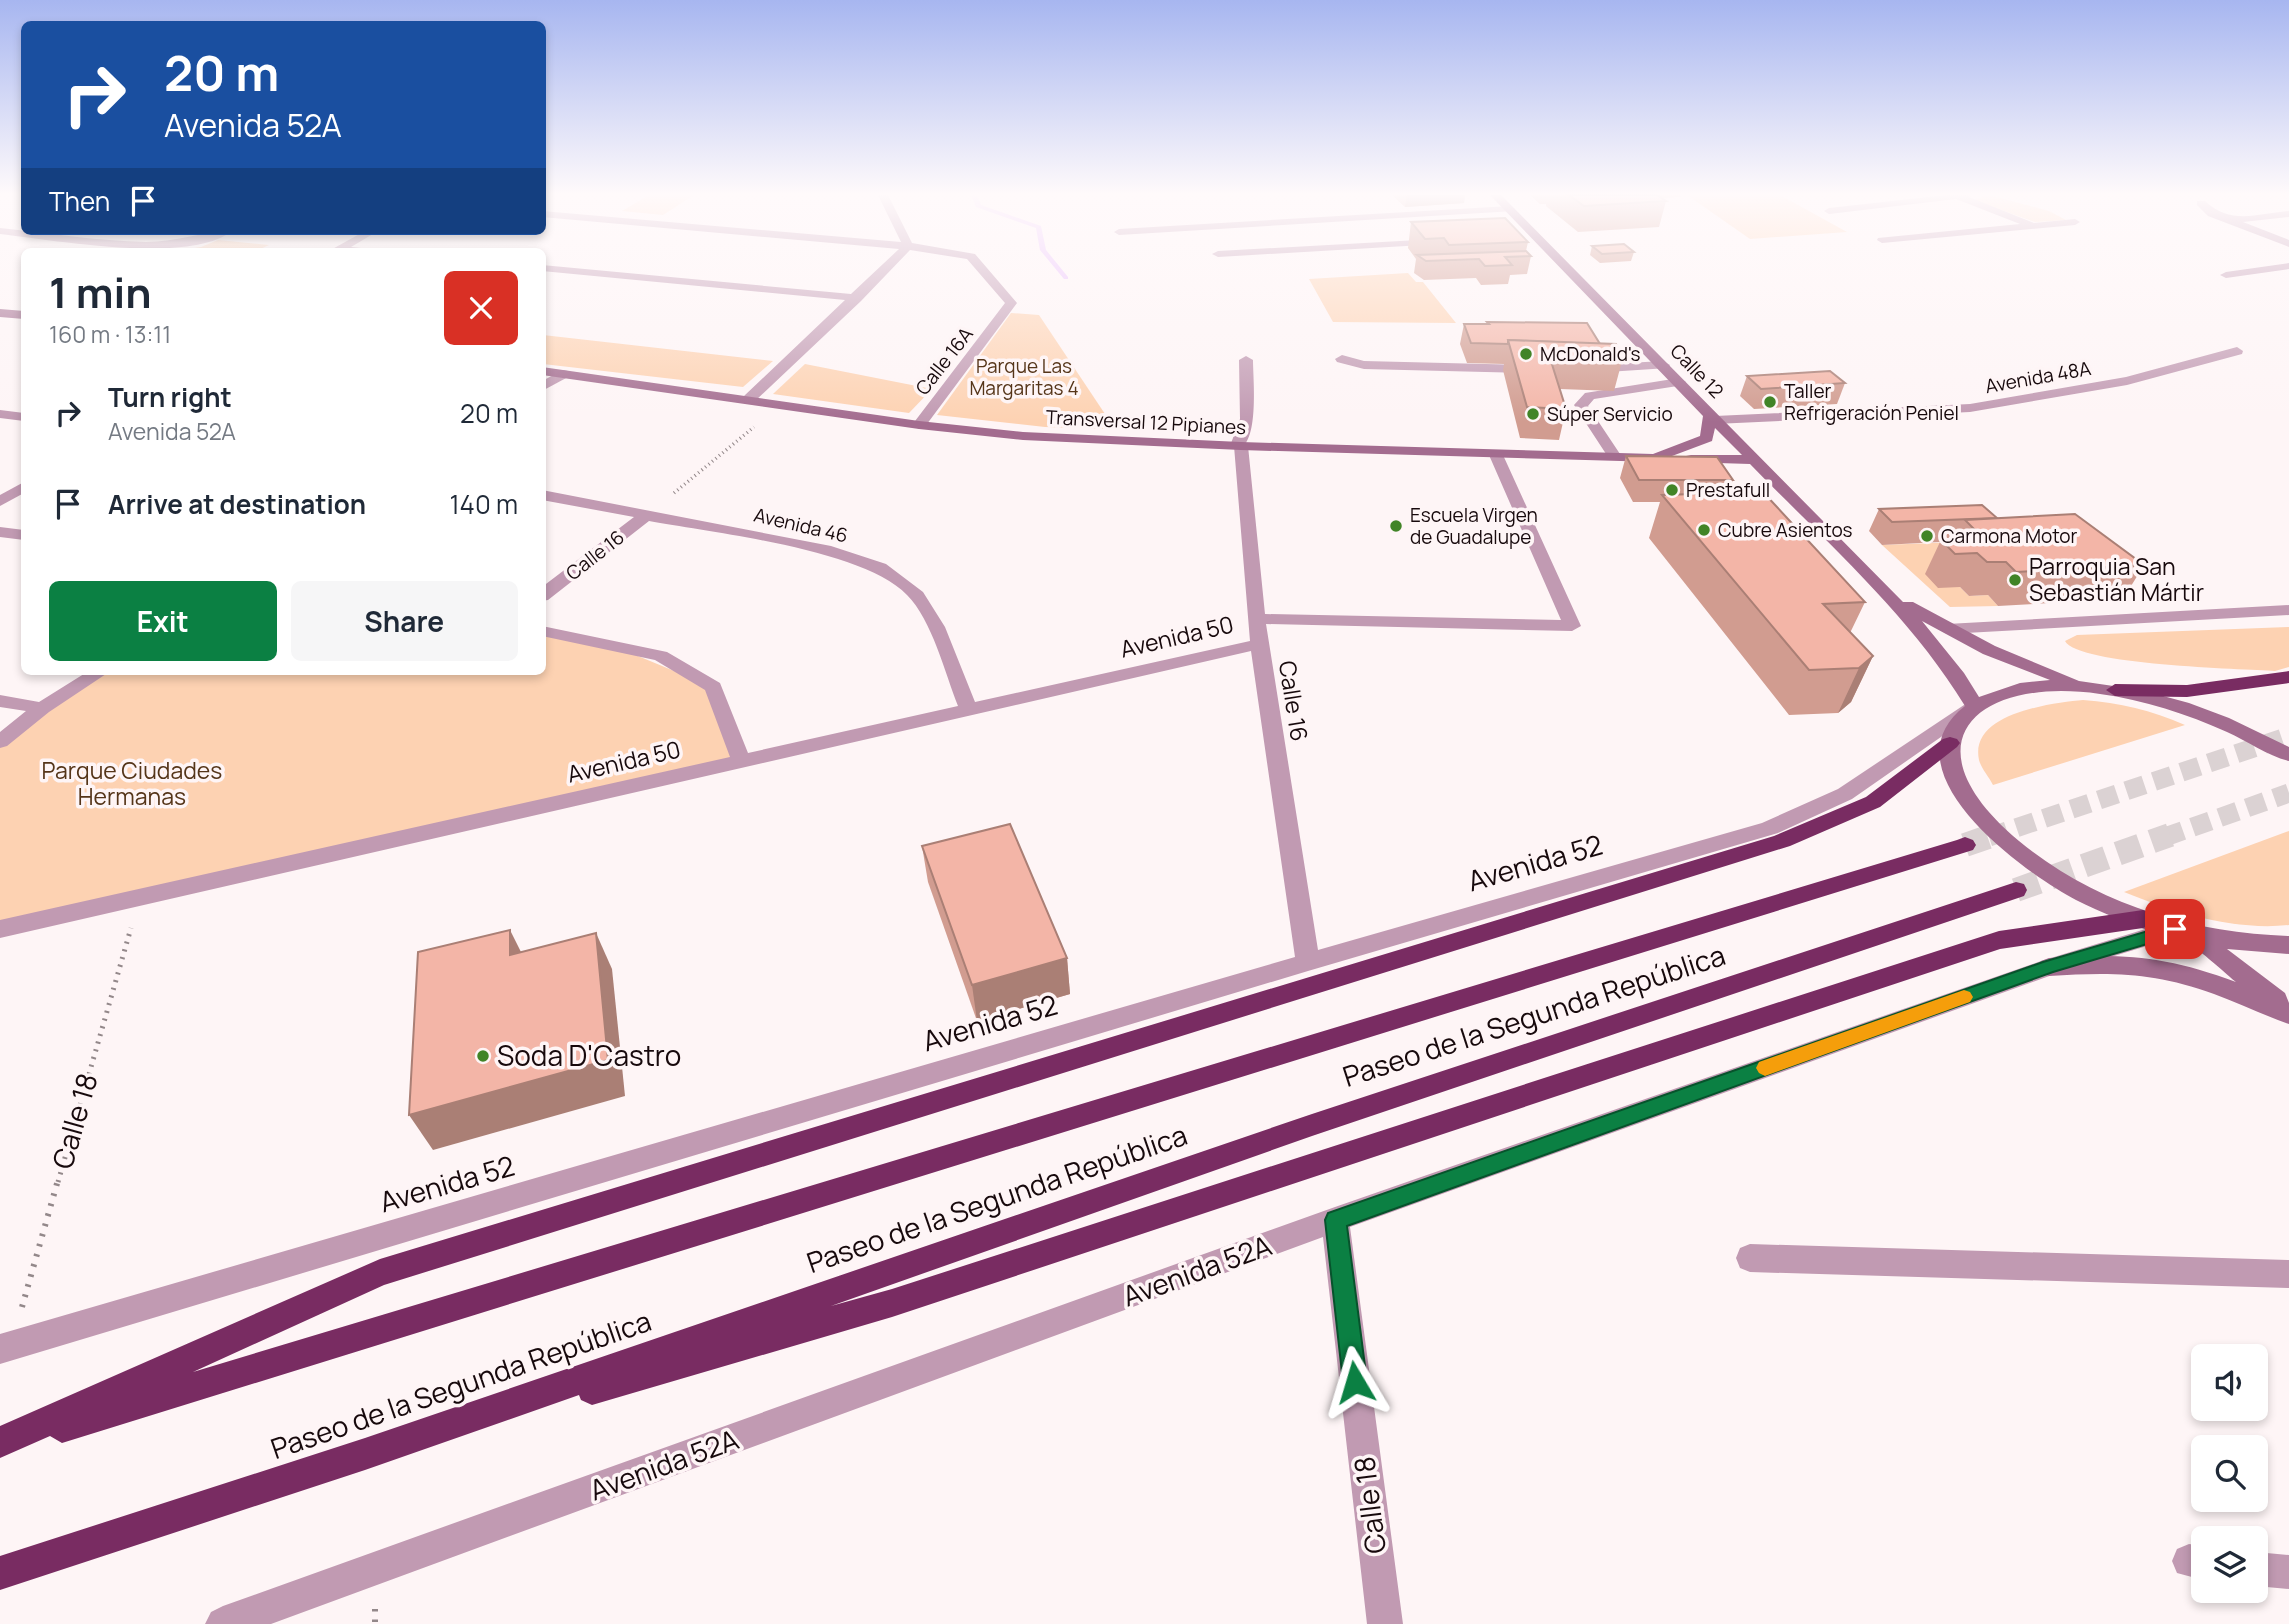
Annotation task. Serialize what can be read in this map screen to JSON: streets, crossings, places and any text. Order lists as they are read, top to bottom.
{
  "streets": {
    "highway": ["Paseo de la Segunda República"],
    "main road": ["Calle 12", "Transversal 12 Pipianes"],
    "street": [
      "Calle 16A",
      "Avenida 48A",
      "Avenida 46",
      "Calle 16",
      "Avenida 50",
      "Avenida 52",
      "Calle 18",
      "Avenida 52A"
    ]
  },
  "crossings": [
    ["Calle 16A", "Transversal 12 Pipianes"],
    ["Calle 12", "Avenida 48A"],
    ["Calle 12", "Transversal 12 Pipianes"],
    ["Calle 12", "Avenida 52"],
    ["Transversal 12 Pipianes", "Calle 16"],
    ["Transversal 12 Pipianes", "Avenida 50"],
    ["Avenida 46", "Calle 16"],
    ["Avenida 46", "Avenida 50"],
    ["Calle 16", "Avenida 50"],
    ["Calle 16", "Avenida 52"],
    ["Avenida 50", "Calle 18"],
    ["Avenida 52", "Calle 18"],
    ["Calle 18", "Avenida 52A"]
  ],
  "parks": ["Parque Las Margaritas 4", "Parque Ciudades Hermanas"],
  "places": [
    "McDonald's",
    "Taller Refrigeración Peniel",
    "Súper Servicio",
    "Prestafull",
    "Escuela Virgen de Guadalupe",
    "Cubre Asientos",
    "Carmona Motor",
    "Parroquia San Sebastián Mártir",
    "Soda D'Castro"
  ],
  "page": {
    "turn": ["20 m", "Avenida 52A"],
    "then": "Then",
    "heading": ["1 min", "160 m · 13:11"],
    "list": [
      {
        "name": "Turn right",
        "note": "Avenida 52A",
        "value": "20 m"
      },
      {
        "name": "Arrive at destination",
        "value": "140 m"
      }
    ],
    "buttons": ["Exit", "Share"]
  }
}
